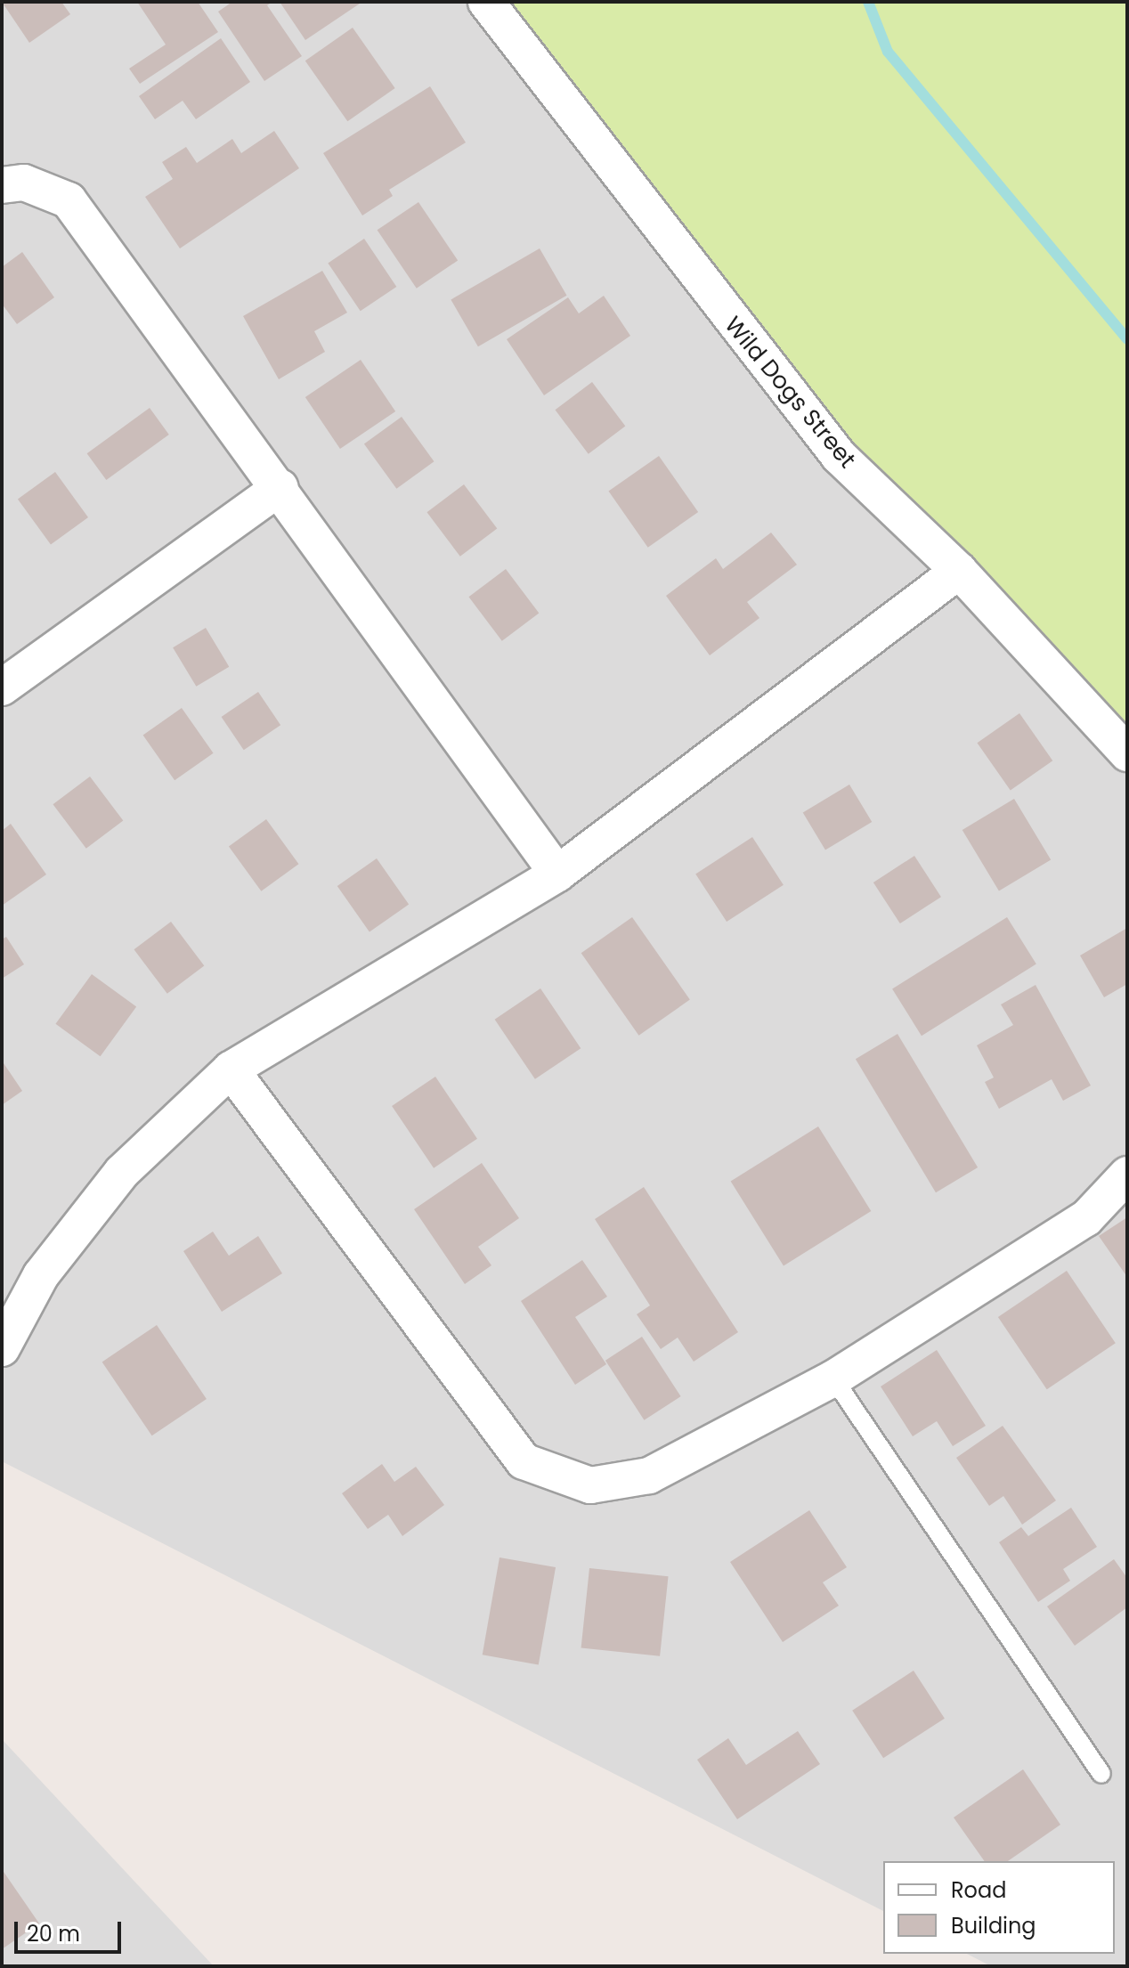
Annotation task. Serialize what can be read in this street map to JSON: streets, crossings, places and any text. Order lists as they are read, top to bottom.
{
  "streets": {
    "street": ["Wild Dogs Street"]
  },
  "legend": ["Road", "Building"],
  "scale_bar": "20 m"
}
